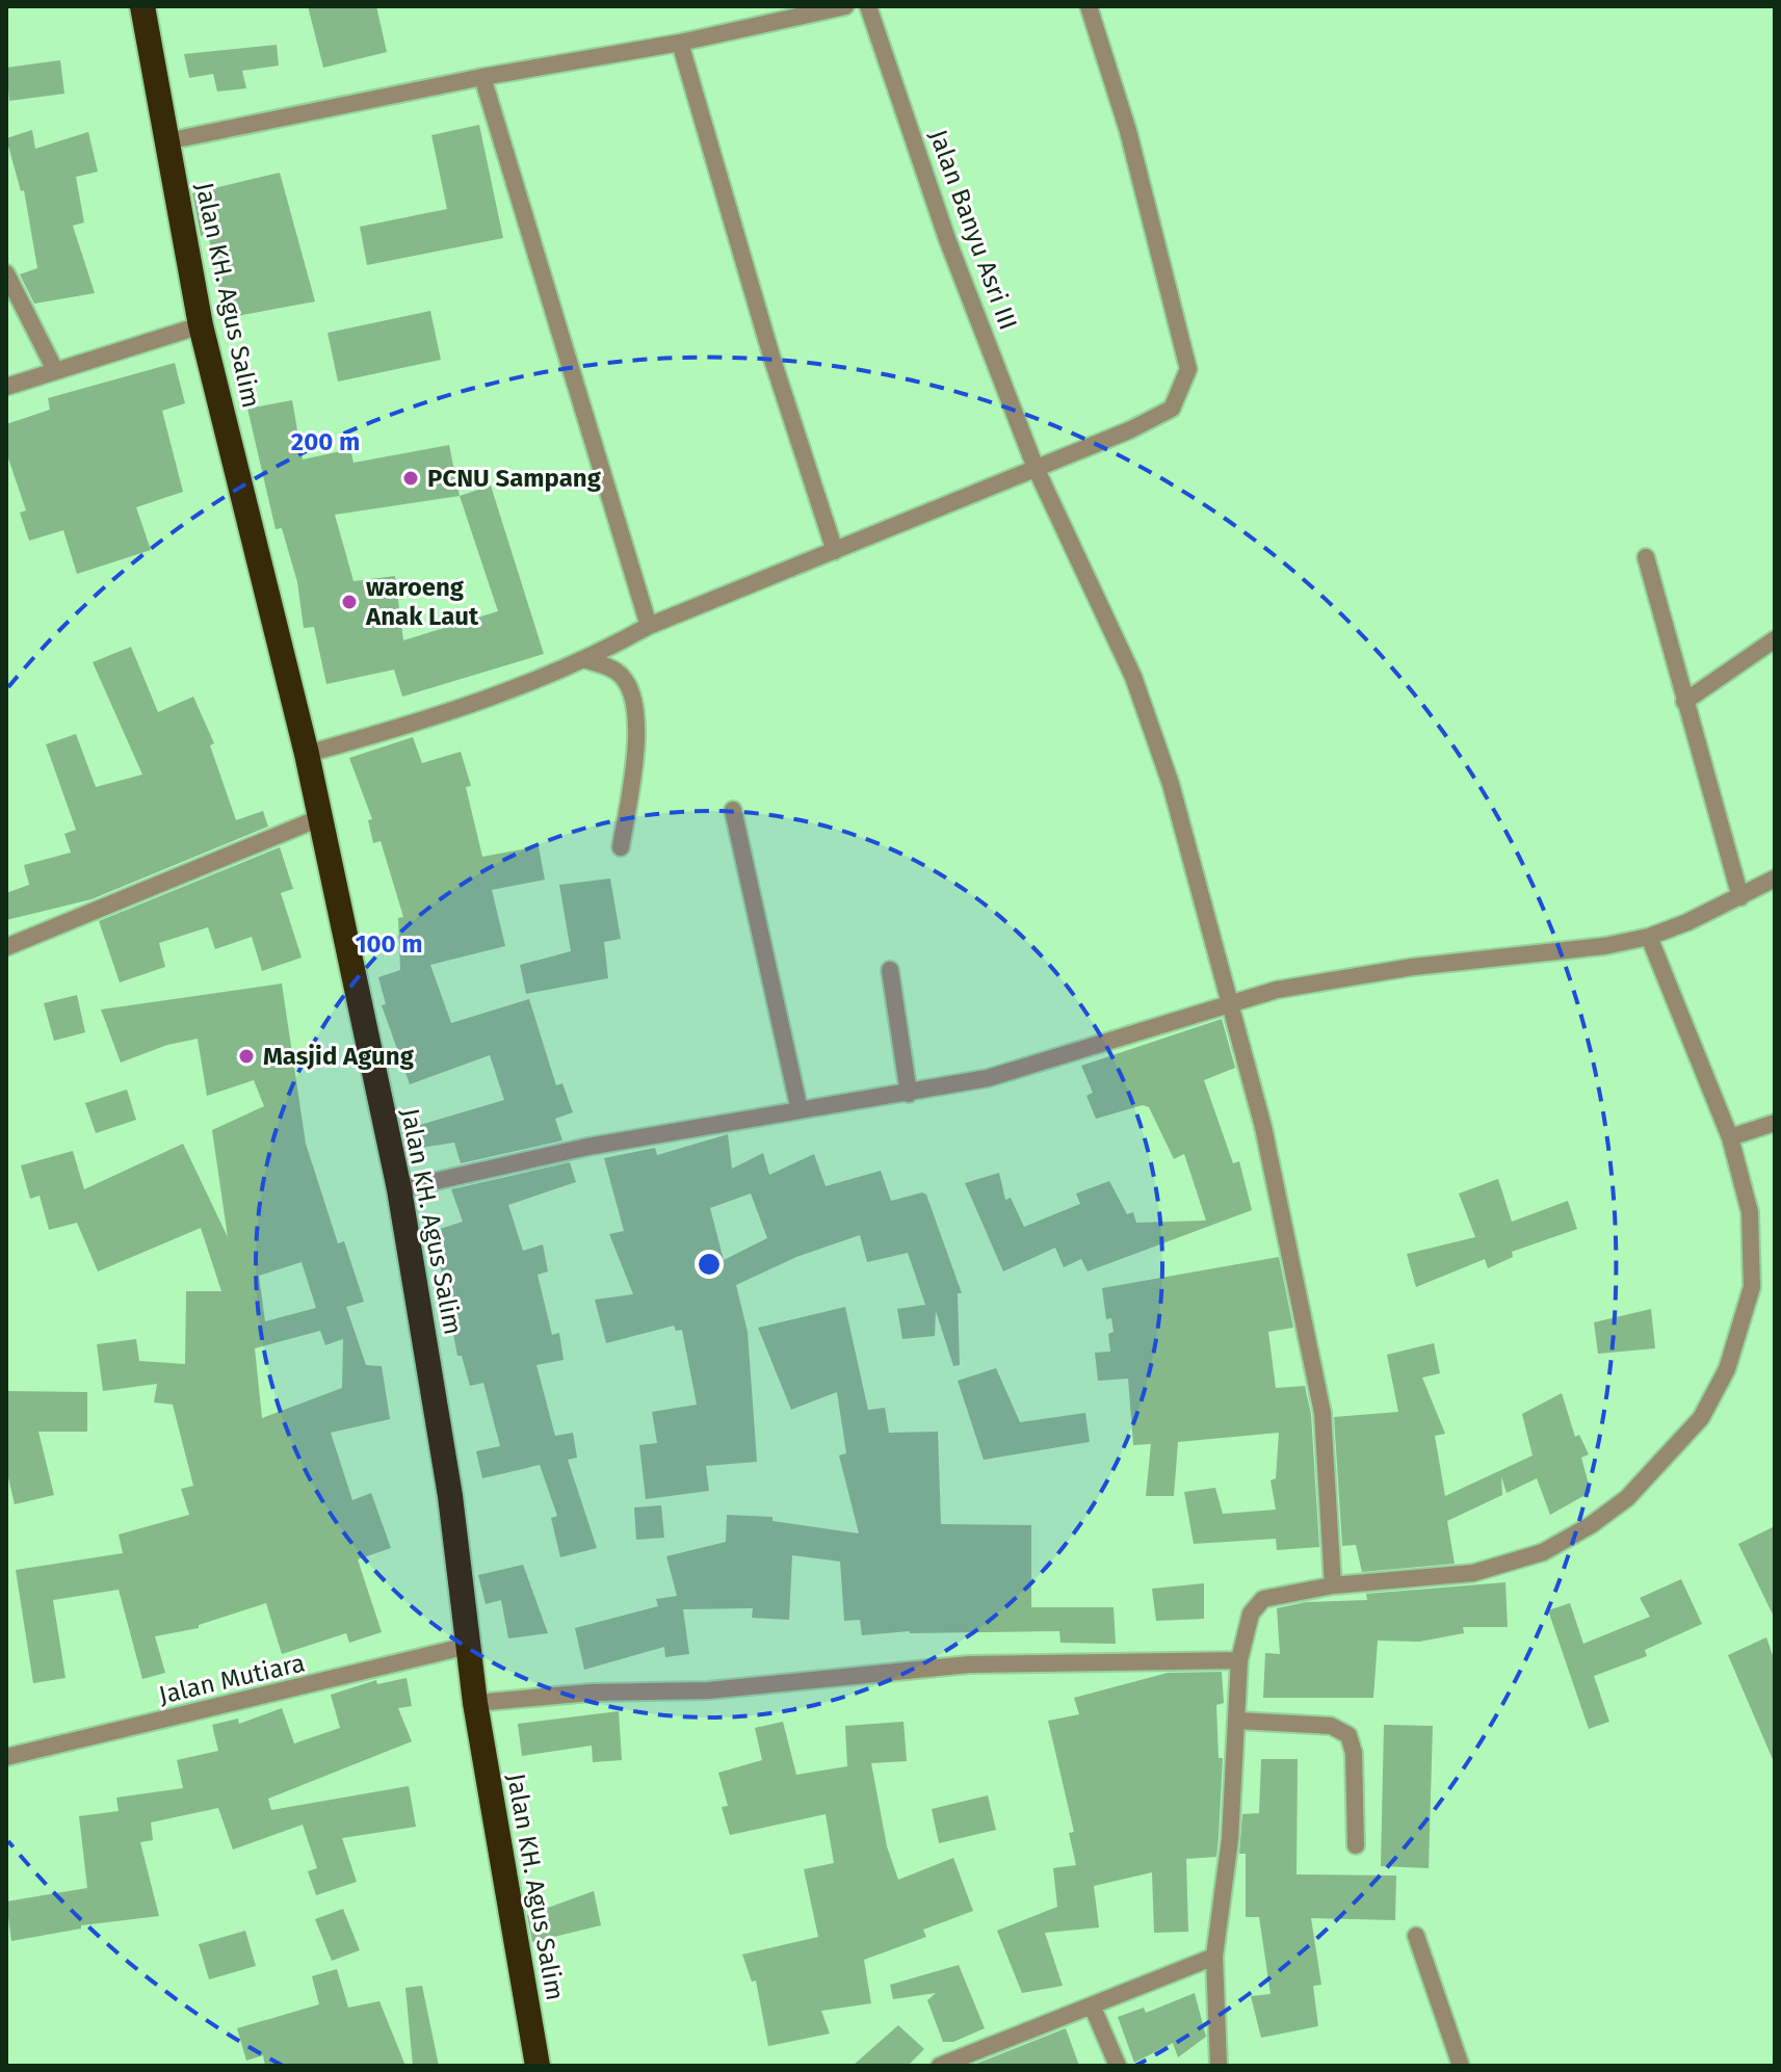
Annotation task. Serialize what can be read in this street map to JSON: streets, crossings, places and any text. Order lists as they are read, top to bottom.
{
  "streets": {
    "highway": ["Jalan KH. Agus Salim"],
    "street": ["Jalan Banyu Asri III", "Jalan Mutiara"]
  },
  "crossings": [
    ["Jalan KH. Agus Salim", "Jalan Mutiara"]
  ],
  "places": ["PCNU Sampang", "waroeng Anak Laut", "Masjid Agung"],
  "rings": ["200 m", "100 m"]
}
